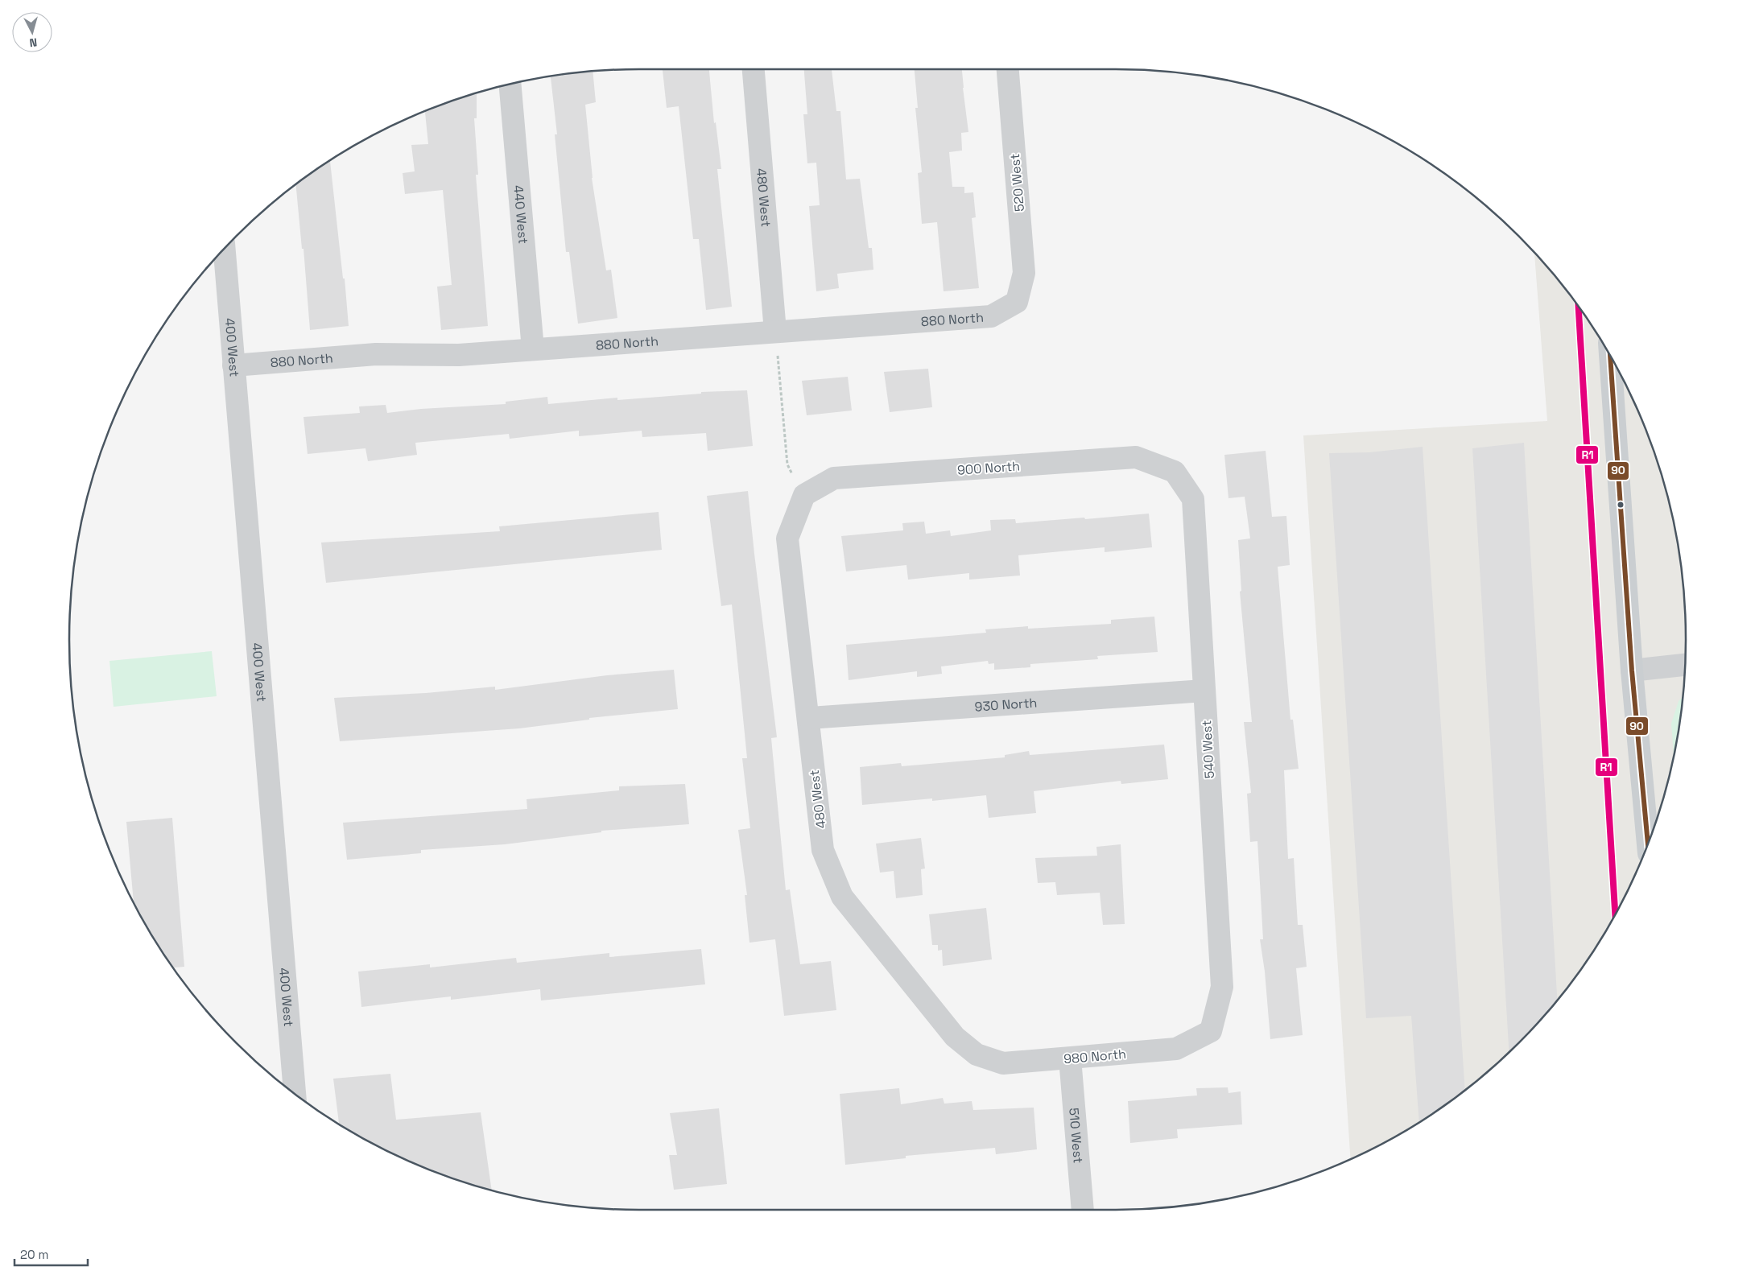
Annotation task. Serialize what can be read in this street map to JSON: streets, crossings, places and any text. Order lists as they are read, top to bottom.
{
  "streets": {
    "street": [
      "520 West",
      "480 West",
      "440 West",
      "880 North",
      "400 West",
      "900 North",
      "930 North",
      "540 West",
      "980 North",
      "510 West"
    ]
  },
  "crossings": [
    ["520 West", "880 North"],
    ["480 West", "880 North"],
    ["480 West", "900 North"],
    ["480 West", "930 North"],
    ["480 West", "980 North"],
    ["440 West", "880 North"],
    ["880 North", "400 West"],
    ["900 North", "540 West"],
    ["930 North", "540 West"],
    ["540 West", "980 North"],
    ["980 North", "510 West"]
  ],
  "lines": ["transit line R1", "transit line 90"],
  "scale_bar": "20 m",
  "north": "bottom"
}
